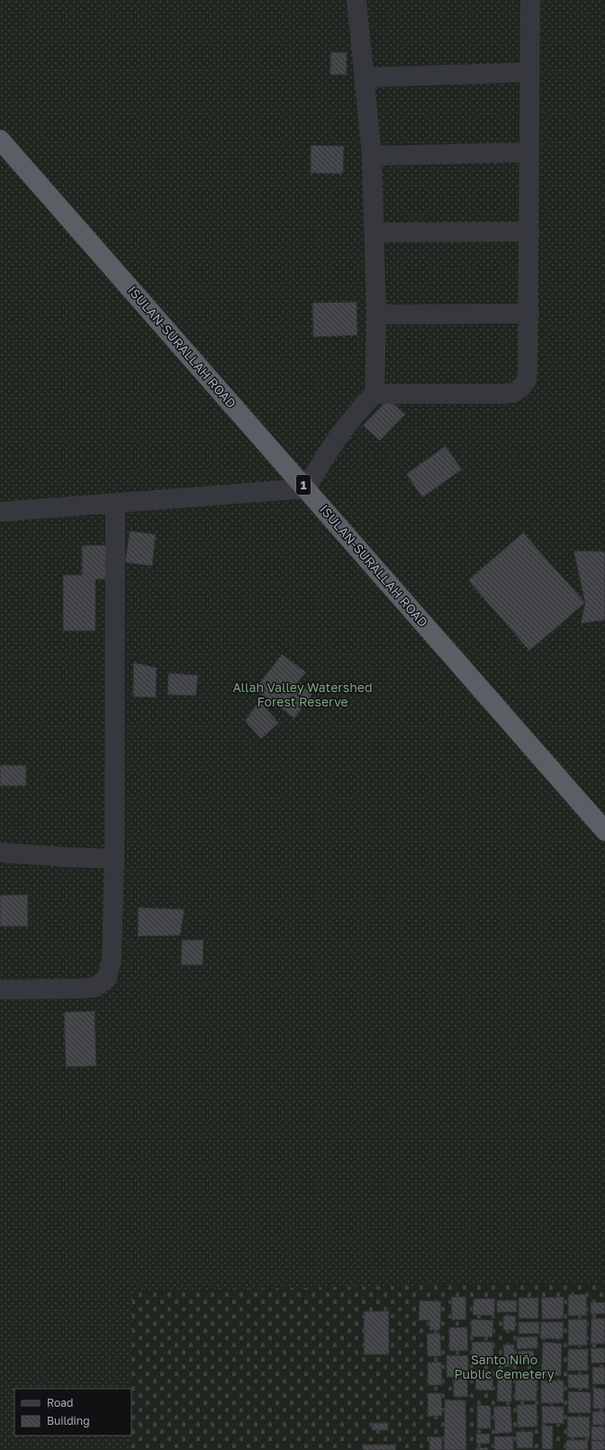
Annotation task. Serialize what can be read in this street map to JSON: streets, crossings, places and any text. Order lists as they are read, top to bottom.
{
  "streets": {
    "highway": ["ISULAN-SURALLAH ROAD", "1"]
  },
  "parks": ["Allah Valley Watershed Forest Reserve", "Santo Niño Public Cemetery"],
  "legend": ["Road", "Building"]
}
